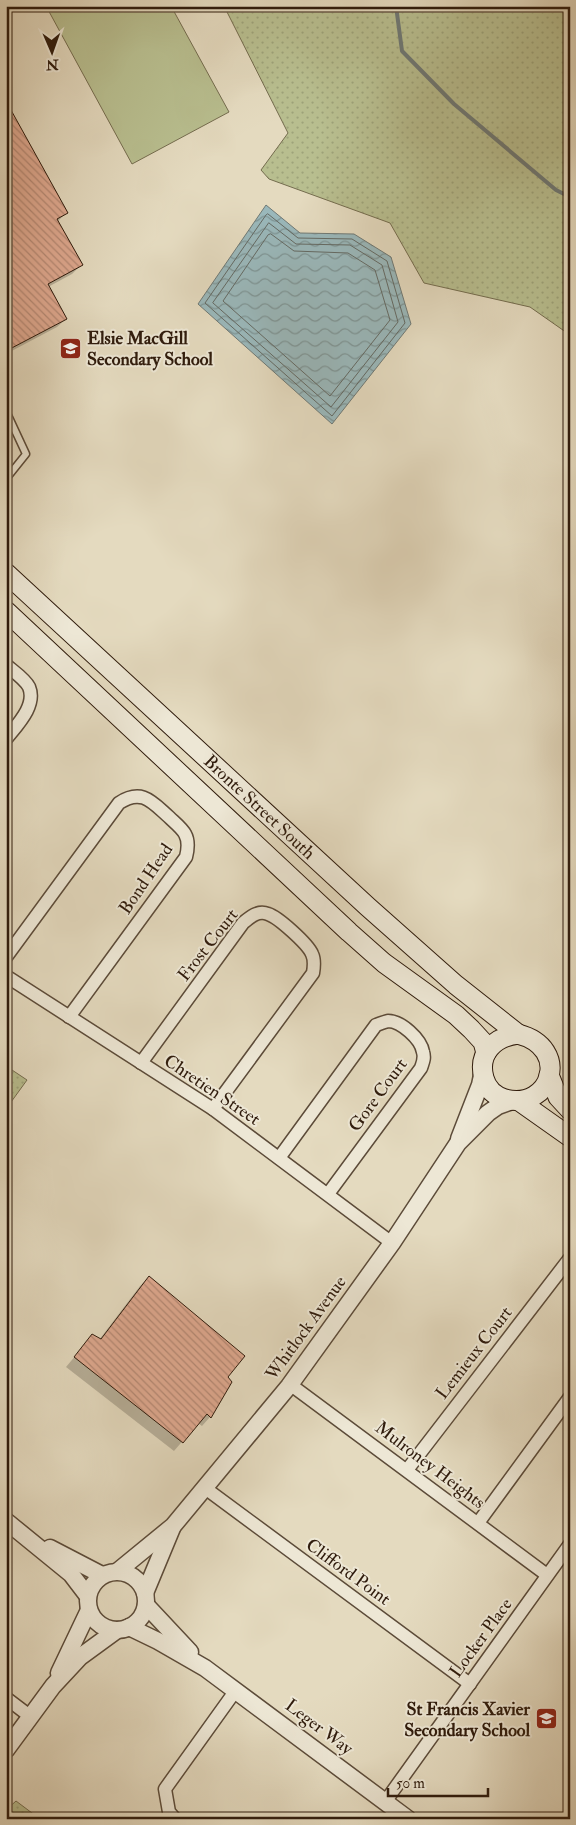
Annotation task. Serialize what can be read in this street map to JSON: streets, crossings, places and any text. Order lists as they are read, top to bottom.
{
  "streets": {
    "main road": ["Bronte Street South"],
    "street": [
      "Bond Head",
      "Frost Court",
      "Chretien Street",
      "Gore Court",
      "Whitlock Avenue",
      "Lemieux Court",
      "Mulroney Heights",
      "Clifford Point",
      "Locker Place",
      "Leger Way"
    ]
  },
  "crossings": [
    ["Bronte Street South", "Whitlock Avenue"],
    ["Bond Head", "Chretien Street"],
    ["Frost Court", "Chretien Street"],
    ["Chretien Street", "Gore Court"],
    ["Chretien Street", "Whitlock Avenue"],
    ["Whitlock Avenue", "Mulroney Heights"],
    ["Whitlock Avenue", "Clifford Point"],
    ["Whitlock Avenue", "Leger Way"],
    ["Lemieux Court", "Mulroney Heights"],
    ["Mulroney Heights", "Locker Place"],
    ["Clifford Point", "Locker Place"],
    ["Locker Place", "Leger Way"]
  ],
  "places": {
    "school or university": ["Elsie MacGill Secondary School", "St Francis Xavier Secondary School"]
  },
  "scale_bar": "50 m",
  "north": "bottom"
}
